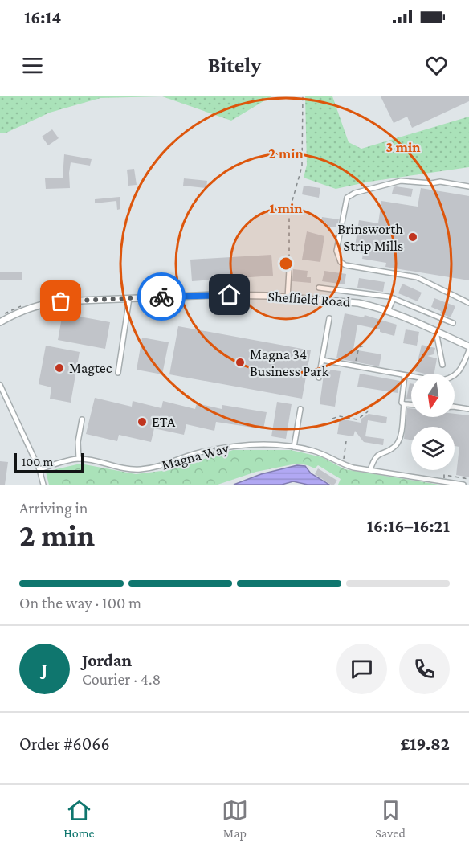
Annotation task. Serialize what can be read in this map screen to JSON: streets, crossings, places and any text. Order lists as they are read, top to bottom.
{
  "streets": {
    "main road": ["Sheffield Road"],
    "street": ["Magna Way"]
  },
  "places": [
    "Brinsworth Strip Mills",
    "Magna 34 Business Park",
    "Magtec",
    "ETA"
  ],
  "scale_bar": "100 m",
  "north": "bottom",
  "page": {
    "status": "16:14",
    "header": "Bitely",
    "scale": "100 m",
    "heading": ["2 min", "Arriving in", "16:16–16:21"],
    "panel": [
      "Jordan",
      "Courier · 4.8",
      "Order #6066",
      "£19.82"
    ],
    "bar": "On the way · 100 m",
    "round": "J",
    "tabs": ["Home", "Map", "Saved"]
  },
  "rings": ["3 min", "2 min", "1 min"]
}
